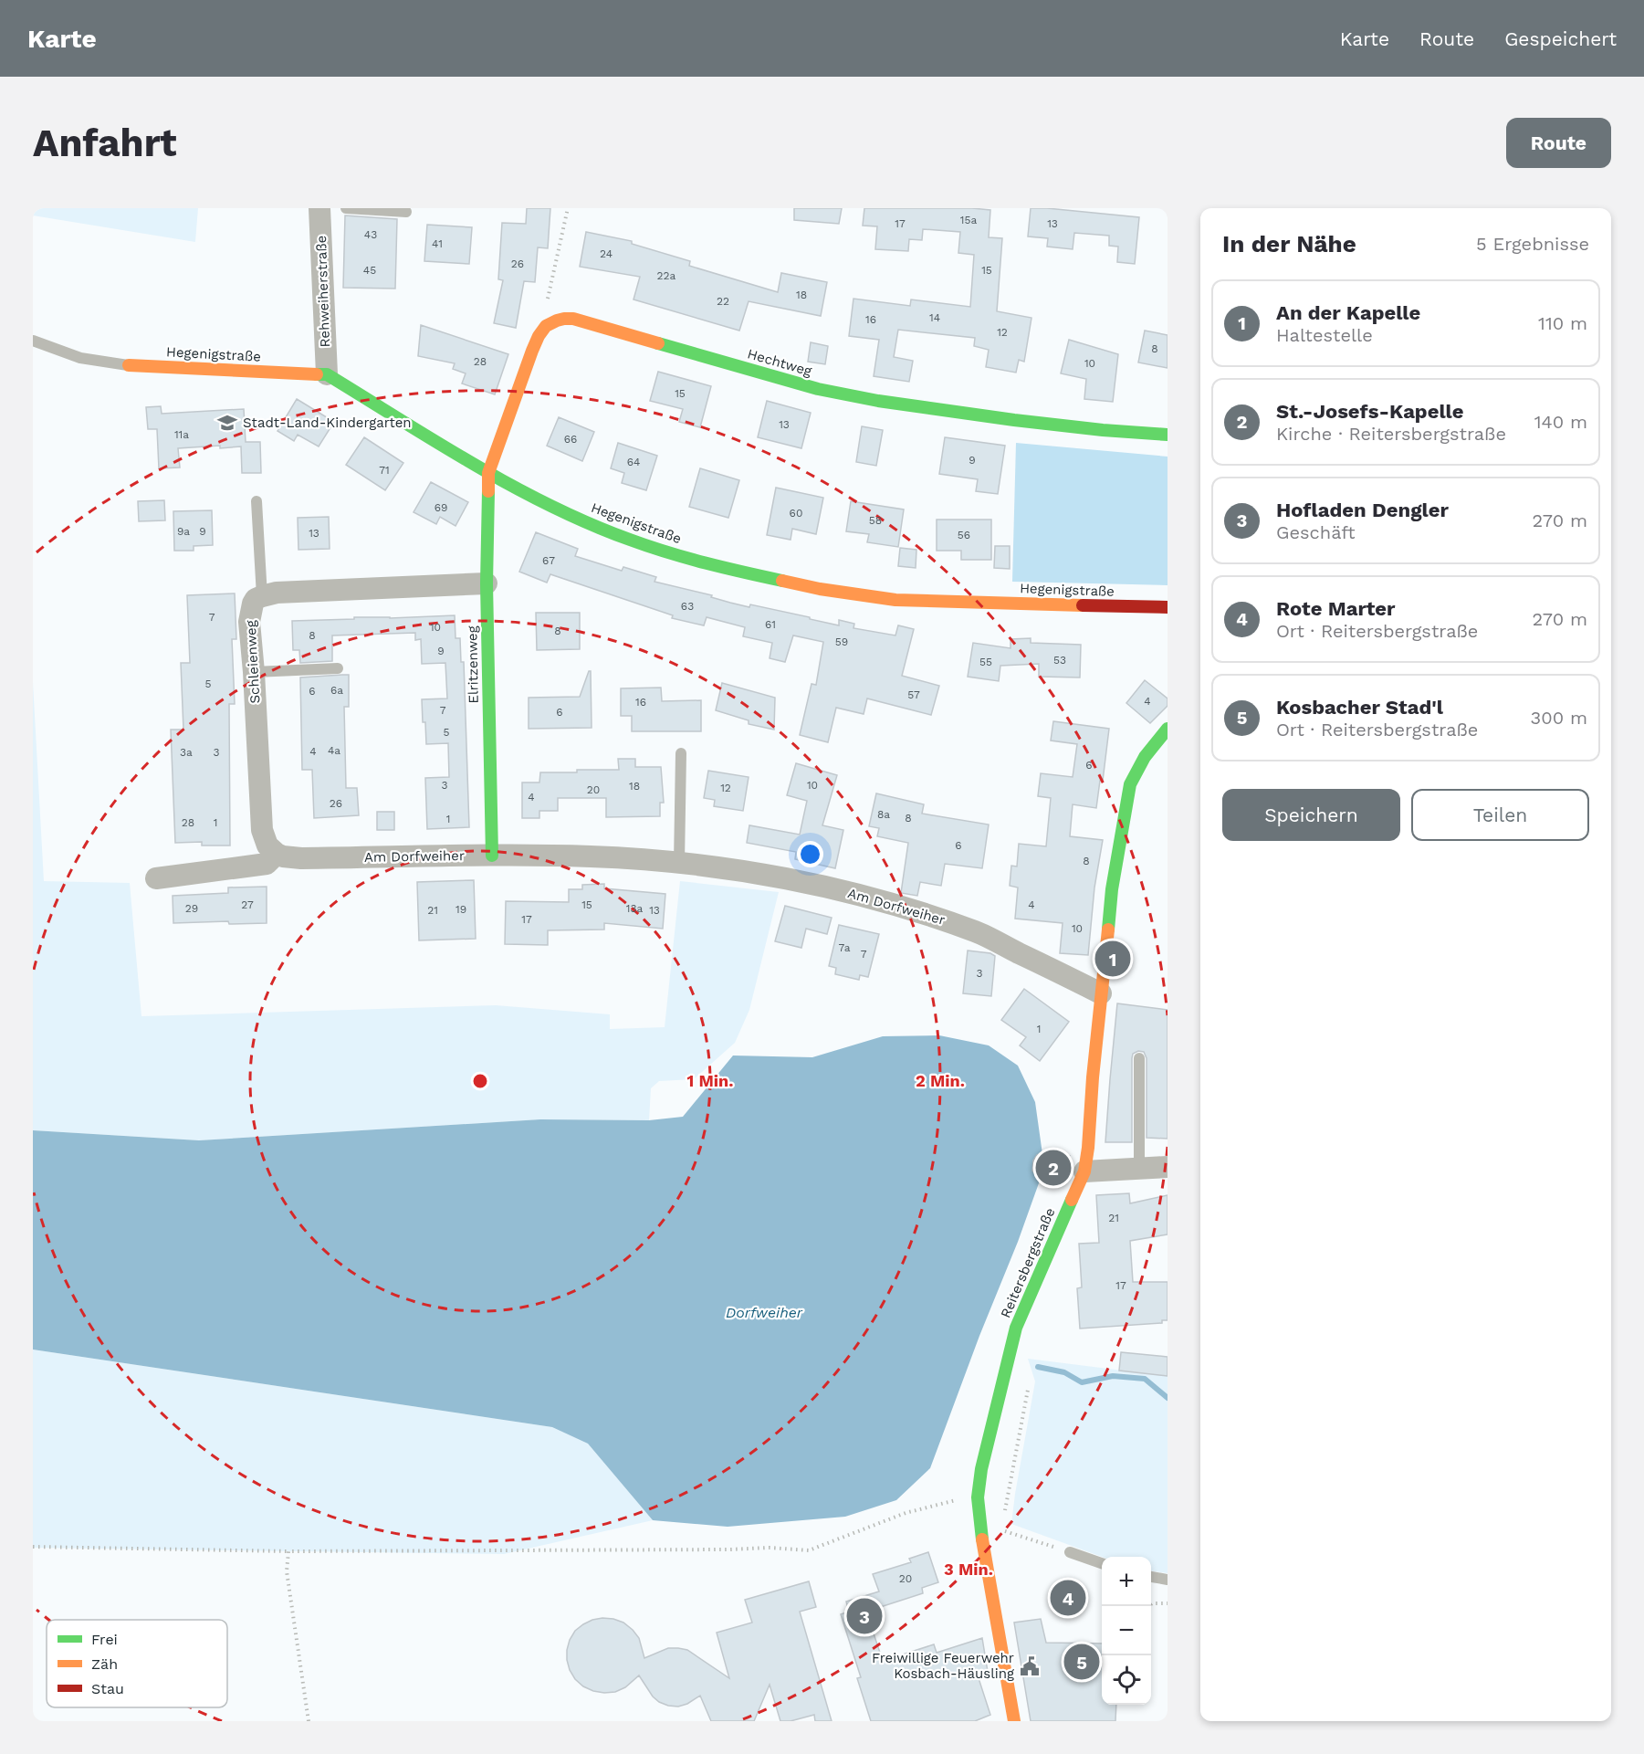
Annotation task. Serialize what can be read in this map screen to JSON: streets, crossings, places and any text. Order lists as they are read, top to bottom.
{
  "streets": {
    "street": [
      "Rehweiherstraße",
      "Hegenigstraße",
      "Hechtweg",
      "Schleienweg",
      "Elritzenweg",
      "Am Dorfweiher",
      "Reitersbergstraße"
    ]
  },
  "crossings": [
    ["Rehweiherstraße", "Hegenigstraße"],
    ["Hegenigstraße", "Hechtweg"],
    ["Hegenigstraße", "Elritzenweg"],
    ["Hechtweg", "Elritzenweg"],
    ["Schleienweg", "Am Dorfweiher"],
    ["Elritzenweg", "Am Dorfweiher"],
    ["Am Dorfweiher", "Reitersbergstraße"]
  ],
  "water": ["Dorfweiher"],
  "places": {
    "school or university": ["Stadt-Land-Kindergarten"],
    "public building": ["Freiwillige Feuerwehr Kosbach-Häusling"]
  },
  "house_numbers": [
    "15a",
    "17",
    "13",
    "43",
    "41",
    "24",
    "26",
    "45",
    "15",
    "22a",
    "18",
    "22",
    "14",
    "16",
    "12",
    "8",
    "28",
    "10",
    "15",
    "13",
    "11a",
    "66",
    "9",
    "64",
    "71",
    "69",
    "60",
    "58",
    "9a",
    "9",
    "13",
    "56",
    "67",
    "63",
    "7",
    "61",
    "10",
    "8",
    "8",
    "59",
    "9",
    "53",
    "55",
    "5",
    "6a",
    "6",
    "57",
    "4",
    "16",
    "7",
    "6",
    "5",
    "4a",
    "4",
    "3a",
    "3",
    "6",
    "3",
    "10",
    "18",
    "12",
    "20",
    "4",
    "26",
    "8a",
    "8",
    "1",
    "28",
    "1",
    "6",
    "8",
    "27",
    "15",
    "4",
    "29",
    "13a",
    "19",
    "21",
    "13",
    "17",
    "10",
    "7a",
    "7",
    "3",
    "1",
    "21",
    "17",
    "20"
  ],
  "legend": ["Frei", "Zäh", "Stau"],
  "page": {
    "header": "Karte",
    "nav": ["Karte", "Route", "Gespeichert"],
    "buttons": [
      "Route",
      ["Speichern", "Teilen"]
    ],
    "title": "Anfahrt",
    "heading": ["In der Nähe", "5 Ergebnisse"],
    "list": [
      {
        "mark": "1",
        "name": "An der Kapelle",
        "note": "Haltestelle",
        "value": "110 m"
      },
      {
        "mark": "2",
        "name": "St.-Josefs-Kapelle",
        "note": "Kirche · Reitersbergstraße",
        "value": "140 m"
      },
      {
        "mark": "3",
        "name": "Hofladen Dengler",
        "note": "Geschäft",
        "value": "270 m"
      },
      {
        "mark": "4",
        "name": "Rote Marter",
        "note": "Ort · Reitersbergstraße",
        "value": "270 m"
      },
      {
        "mark": "5",
        "name": "Kosbacher Stad'l",
        "note": "Ort · Reitersbergstraße",
        "value": "300 m"
      }
    ],
    "pins": [
      "1",
      "2",
      "4",
      "3",
      "5"
    ],
    "map_buttons": ["+", "−"]
  },
  "rings": ["1 Min.", "2 Min.", "3 Min."]
}
